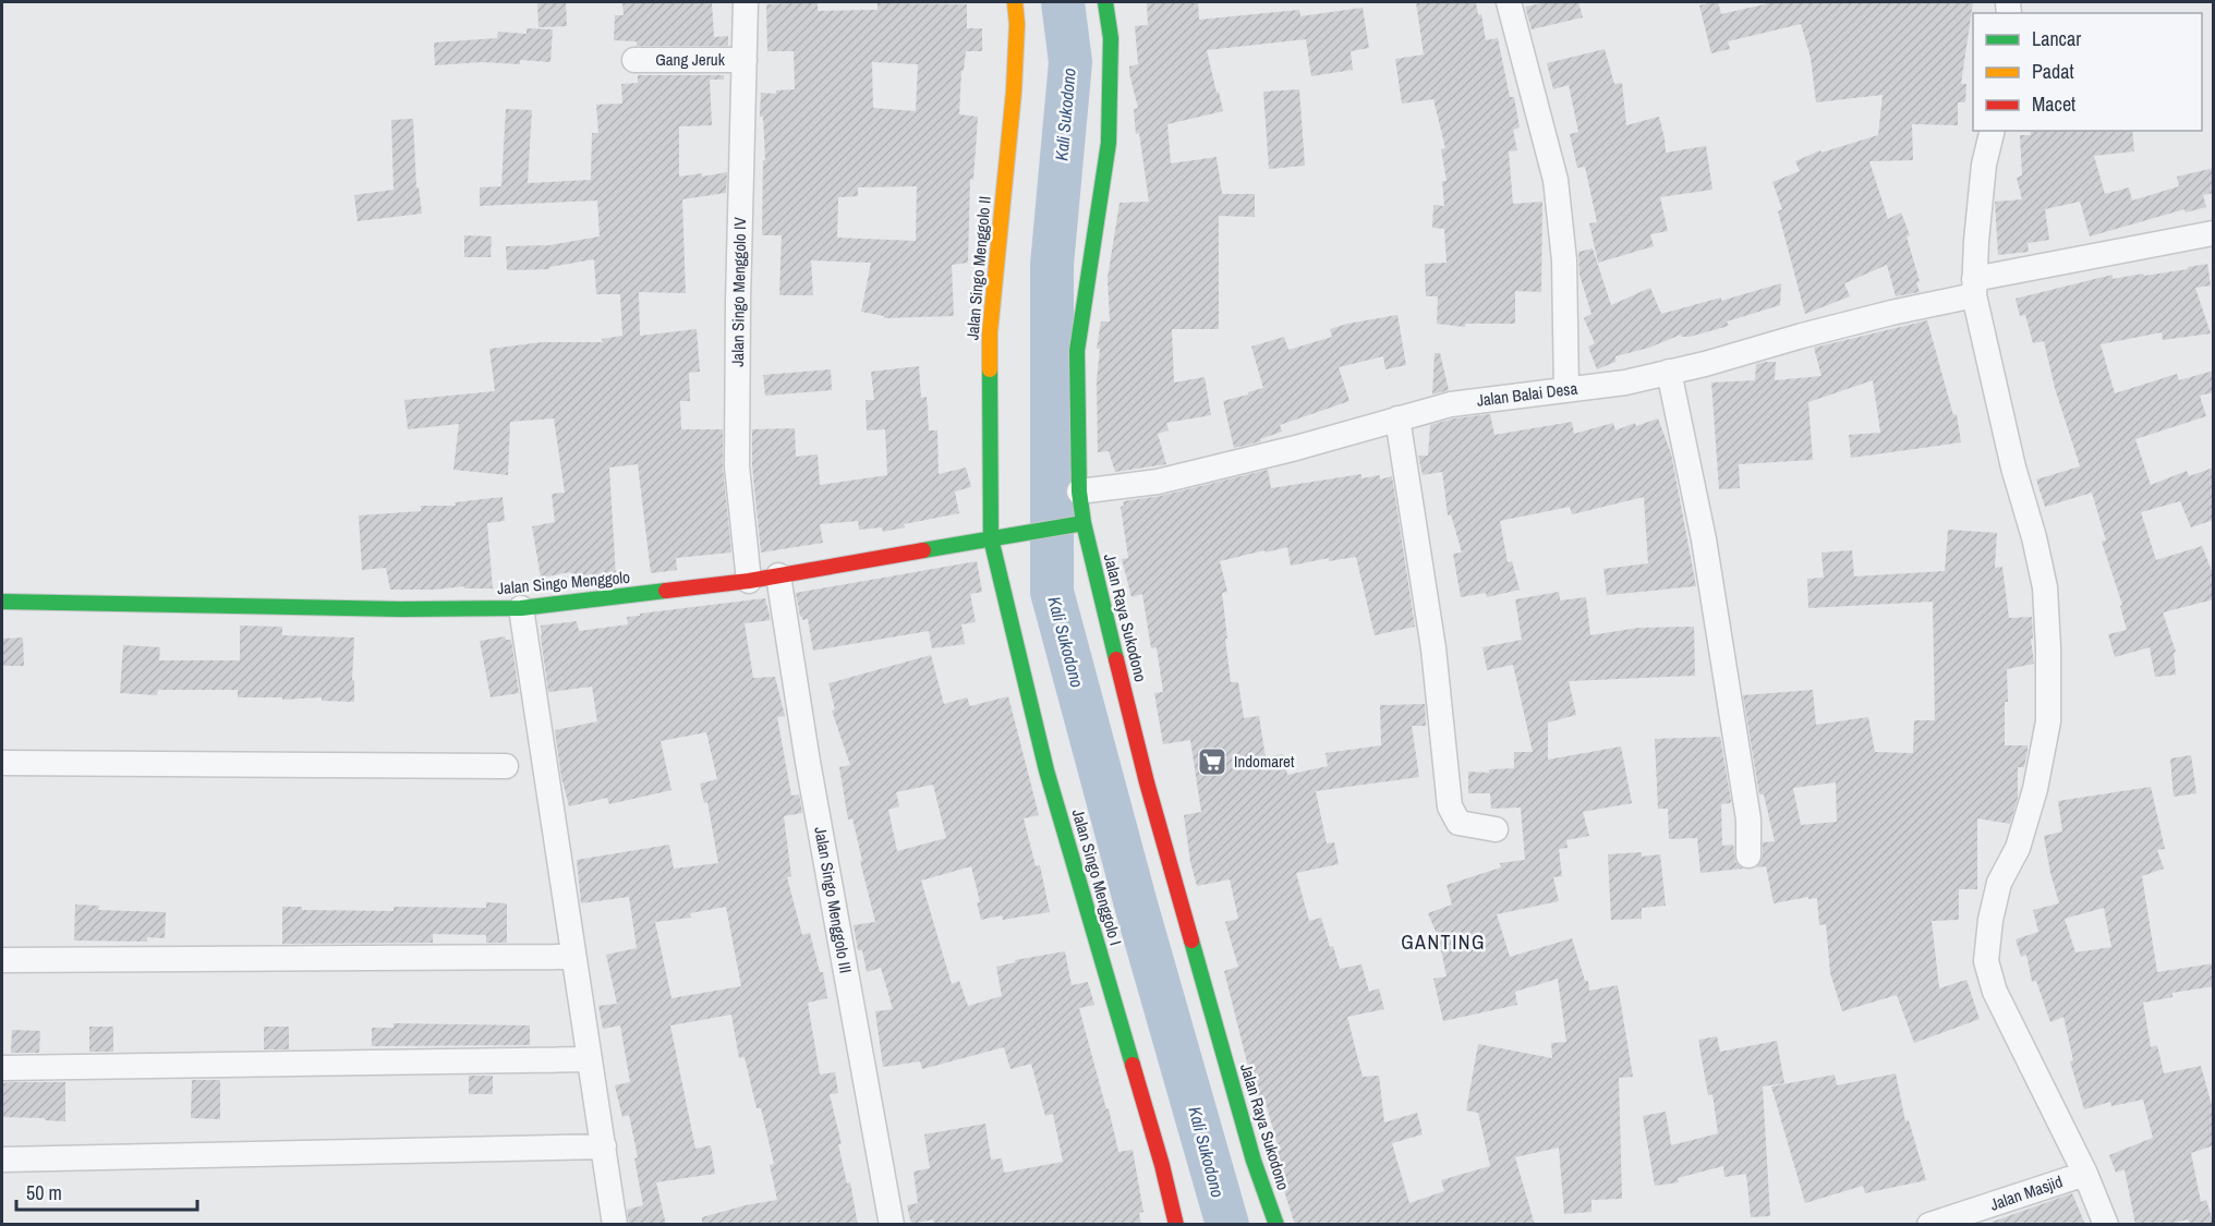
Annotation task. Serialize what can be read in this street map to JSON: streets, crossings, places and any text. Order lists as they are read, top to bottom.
{
  "streets": {
    "street": [
      "Gang Jeruk",
      "Jalan Singo Menggolo II",
      "Jalan Singo Menggolo IV",
      "Jalan Balai Desa",
      "Jalan Singo Menggolo",
      "Jalan Raya Sukodono",
      "Jalan Singo Menggolo I",
      "Jalan Singo Menggolo III",
      "Jalan Masjid"
    ]
  },
  "crossings": [
    ["Gang Jeruk", "Jalan Singo Menggolo IV"],
    ["Jalan Singo Menggolo II", "Jalan Singo Menggolo"],
    ["Jalan Singo Menggolo II", "Jalan Singo Menggolo I"],
    ["Jalan Singo Menggolo IV", "Jalan Singo Menggolo"],
    ["Jalan Balai Desa", "Jalan Raya Sukodono"],
    ["Jalan Singo Menggolo", "Jalan Raya Sukodono"],
    ["Jalan Singo Menggolo", "Jalan Singo Menggolo I"],
    ["Jalan Singo Menggolo", "Jalan Singo Menggolo III"]
  ],
  "districts": ["GANTING"],
  "water": ["Kali Sukodono"],
  "places": {
    "supermarket": ["Indomaret"]
  },
  "legend": ["Lancar", "Padat", "Macet"],
  "scale_bar": "50 m"
}
